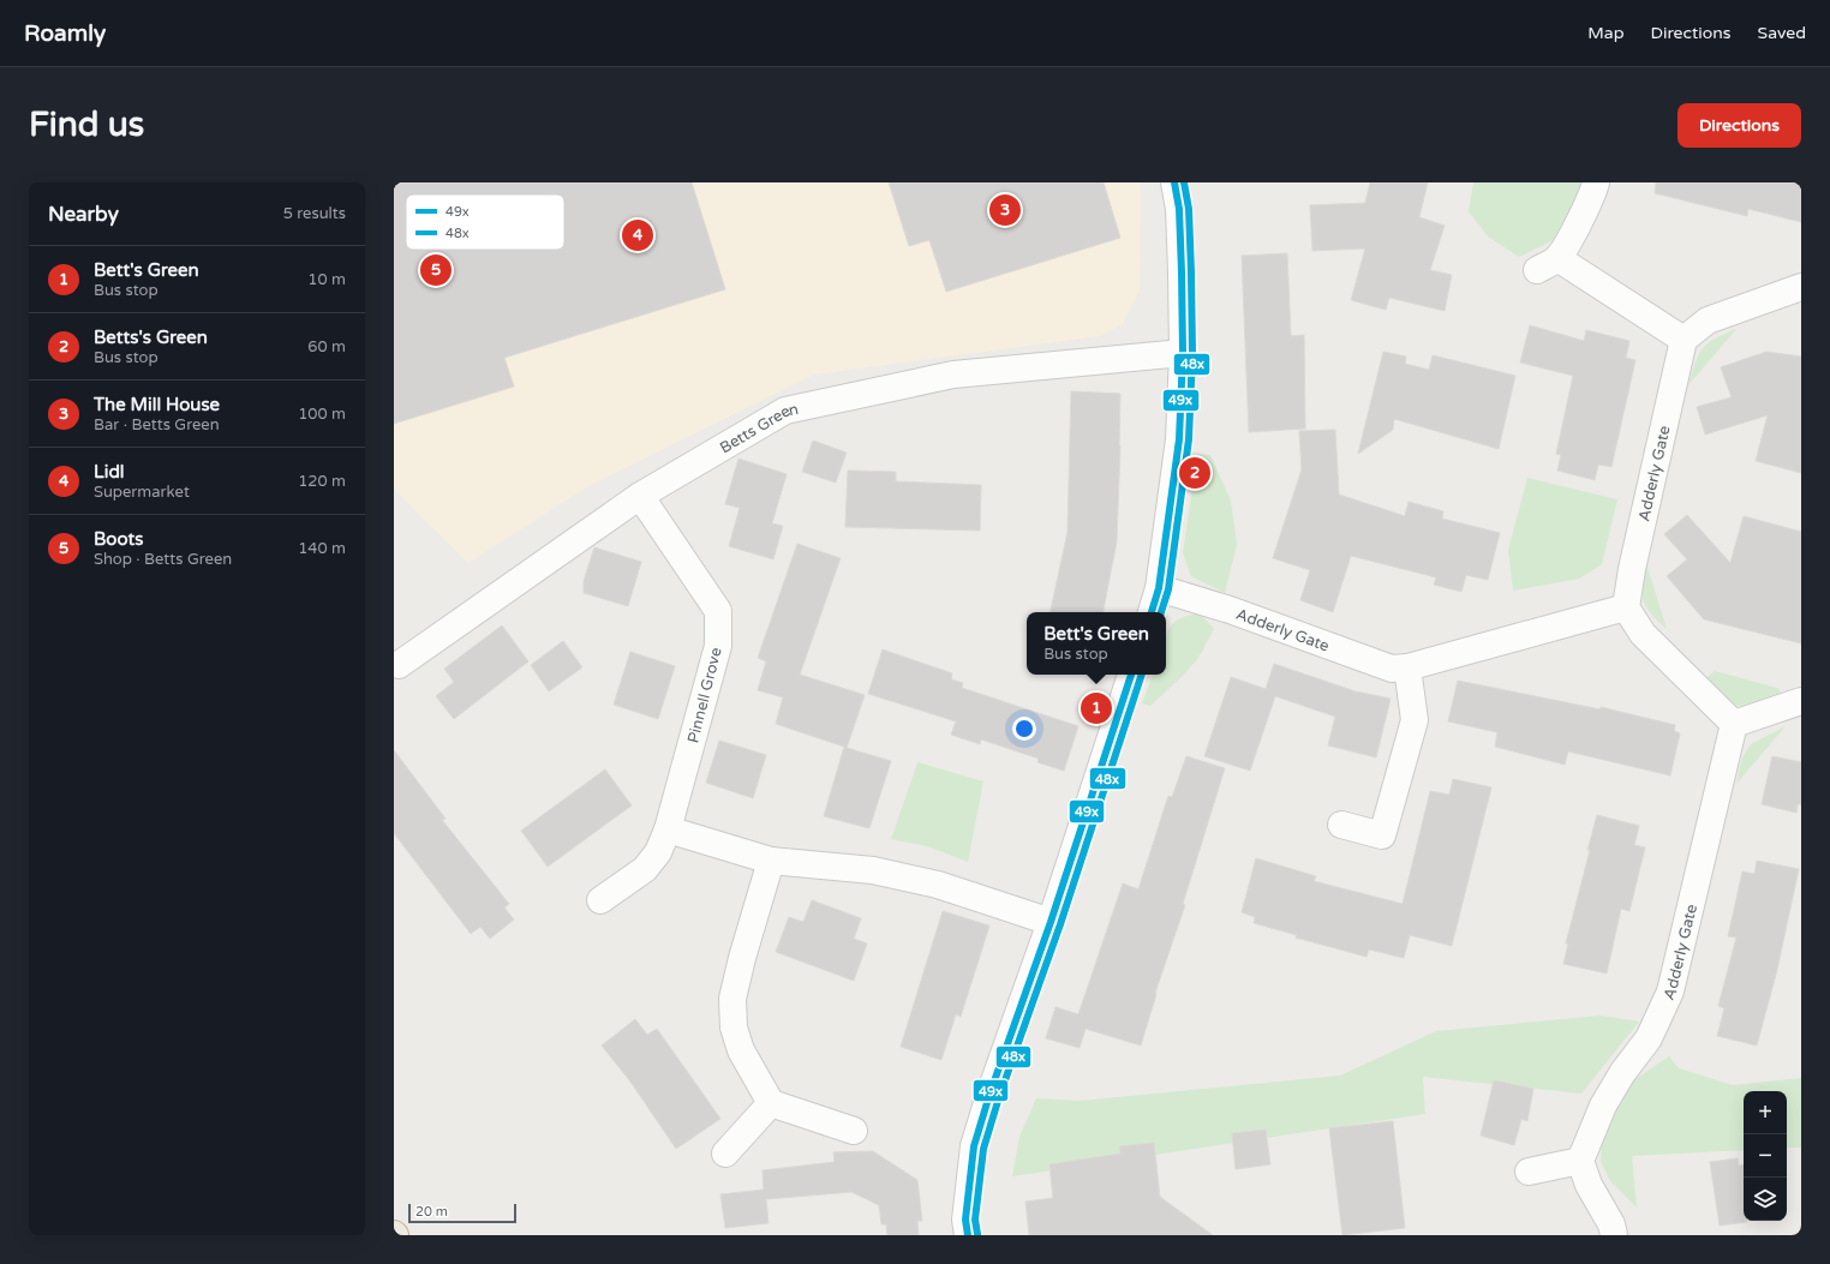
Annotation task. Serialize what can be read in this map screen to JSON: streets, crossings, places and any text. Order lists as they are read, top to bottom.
{
  "streets": {
    "street": ["Betts Green", "Adderly Gate", "Pinnell Grove"]
  },
  "crossings": [
    ["Betts Green", "Pinnell Grove"]
  ],
  "lines": ["transit line 49x", "transit line 48x"],
  "legend": ["49x", "48x"],
  "scale_bar": "20 m",
  "page": {
    "header": "Roamly",
    "nav": ["Map", "Directions", "Saved"],
    "buttons": "Directions",
    "title": "Find us",
    "heading": ["Nearby", "5 results"],
    "pins": [
      "3",
      "4",
      "5",
      "2",
      "1"
    ],
    "list": [
      {
        "mark": "1",
        "name": "Bett's Green",
        "note": "Bus stop",
        "value": "10 m"
      },
      {
        "mark": "2",
        "name": "Betts's Green",
        "note": "Bus stop",
        "value": "60 m"
      },
      {
        "mark": "3",
        "name": "The Mill House",
        "note": "Bar · Betts Green",
        "value": "100 m"
      },
      {
        "mark": "4",
        "name": "Lidl",
        "note": "Supermarket",
        "value": "120 m"
      },
      {
        "mark": "5",
        "name": "Boots",
        "note": "Shop · Betts Green",
        "value": "140 m"
      }
    ],
    "popup": ["Bett's Green", "Bus stop"],
    "map_buttons": ["+", "−"],
    "scale": "20 m"
  }
}
